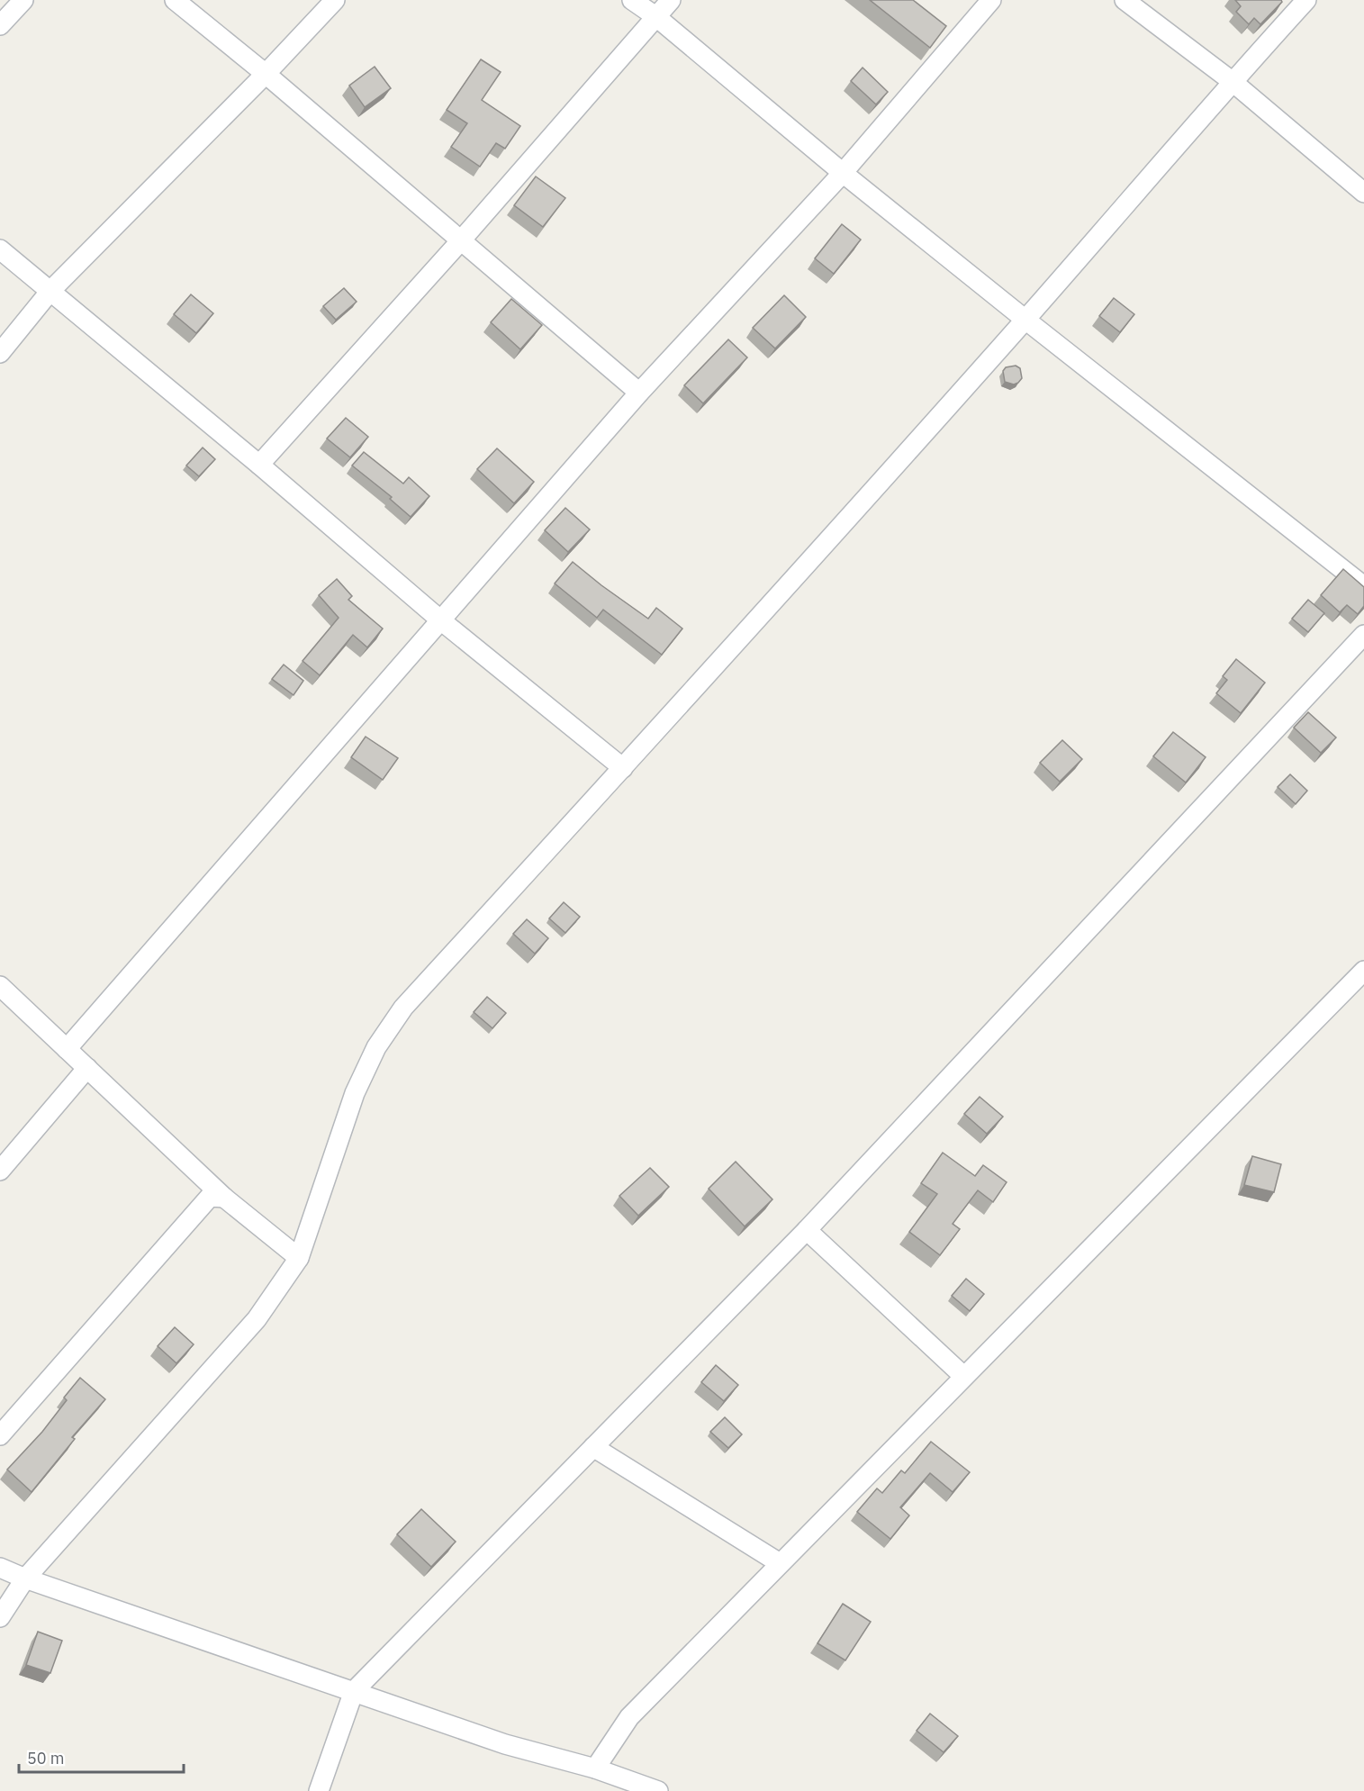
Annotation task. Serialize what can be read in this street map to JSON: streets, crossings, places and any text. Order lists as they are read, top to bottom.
{
  "scale_bar": "50 m"
}
